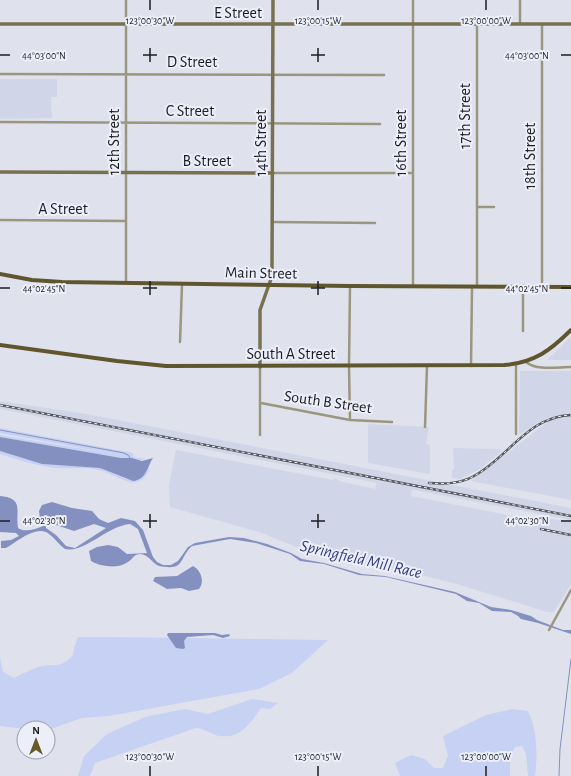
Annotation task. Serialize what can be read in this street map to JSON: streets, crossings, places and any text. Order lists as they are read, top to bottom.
{
  "streets": {
    "main road": ["Main Street", "South A Street"],
    "street": [
      "E Street",
      "D Street",
      "C Street",
      "17th Street",
      "12th Street",
      "14th Street",
      "16th Street",
      "18th Street",
      "B Street",
      "A Street",
      "South B Street"
    ]
  },
  "crossings": [
    ["E Street", "17th Street"],
    ["E Street", "12th Street"],
    ["E Street", "14th Street"],
    ["E Street", "16th Street"],
    ["E Street", "18th Street"],
    ["D Street", "12th Street"],
    ["D Street", "14th Street"],
    ["C Street", "12th Street"],
    ["C Street", "14th Street"],
    ["17th Street", "Main Street"],
    ["17th Street", "South A Street"],
    ["12th Street", "B Street"],
    ["12th Street", "A Street"],
    ["12th Street", "Main Street"],
    ["14th Street", "B Street"],
    ["14th Street", "Main Street"],
    ["14th Street", "South A Street"],
    ["16th Street", "B Street"],
    ["16th Street", "Main Street"],
    ["18th Street", "Main Street"]
  ],
  "water": ["Springfield Mill Race"],
  "north": "top",
  "coordinates": [
    "123°00'30\"W",
    "123°00'15\"W",
    "123°00'00\"W",
    "44°03'00\"N",
    "44°02'45\"N",
    "44°02'30\"N"
  ]
}
